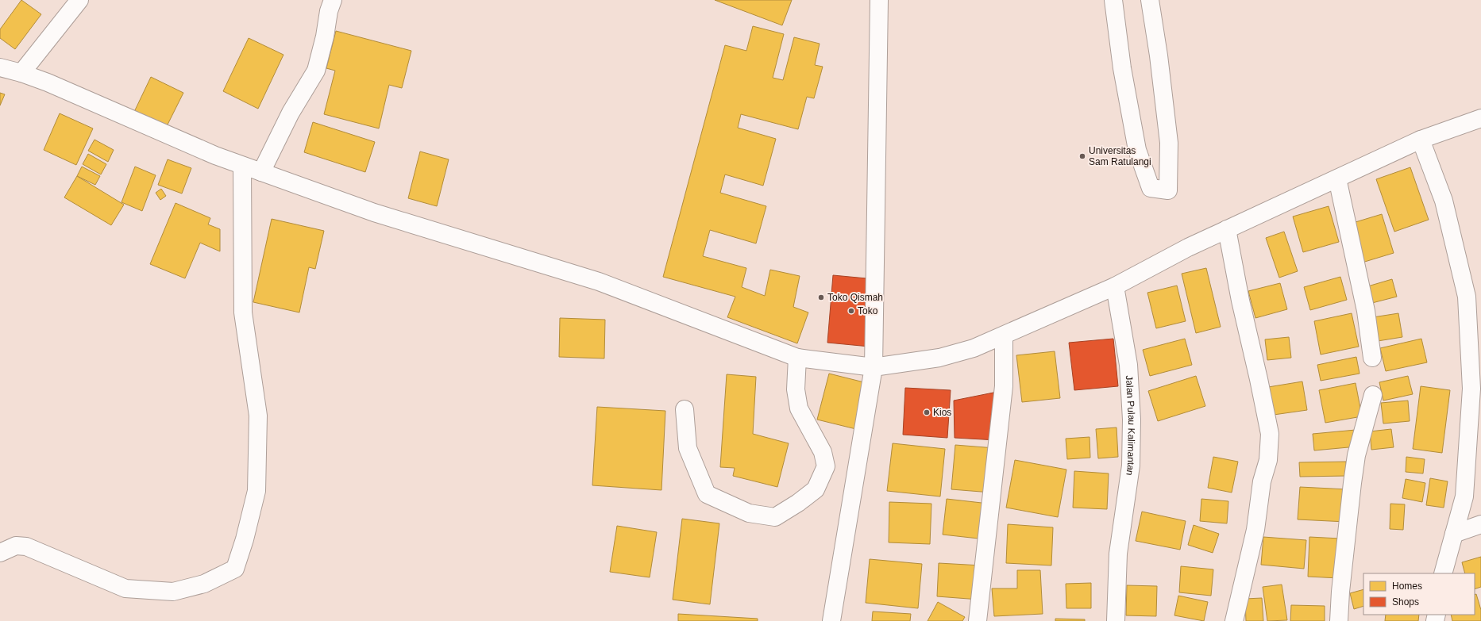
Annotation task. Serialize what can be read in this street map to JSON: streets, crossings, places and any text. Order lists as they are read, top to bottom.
{
  "streets": {
    "street": ["Jalan Pulau Kalimantan"]
  },
  "places": [
    "Universitas Sam Ratulangi",
    "Toko Qismah",
    "Toko",
    "Kios"
  ],
  "legend": ["Homes", "Shops"]
}
